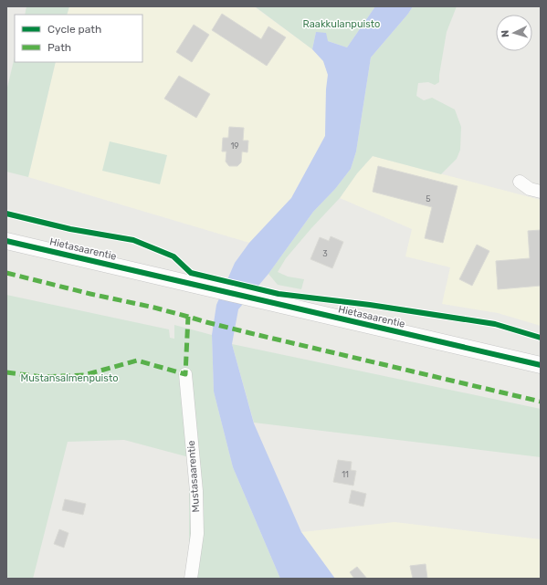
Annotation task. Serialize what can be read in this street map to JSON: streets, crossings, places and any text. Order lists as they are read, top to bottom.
{
  "streets": {
    "street": ["Hietasaarentie", "Mustasaarentie"]
  },
  "parks": ["Raakkulanpuisto", "Mustansalmenpuisto"],
  "house_numbers": [
    "19",
    "5",
    "3",
    "11"
  ],
  "legend": ["Cycle path", "Path"],
  "north": "left"
}
